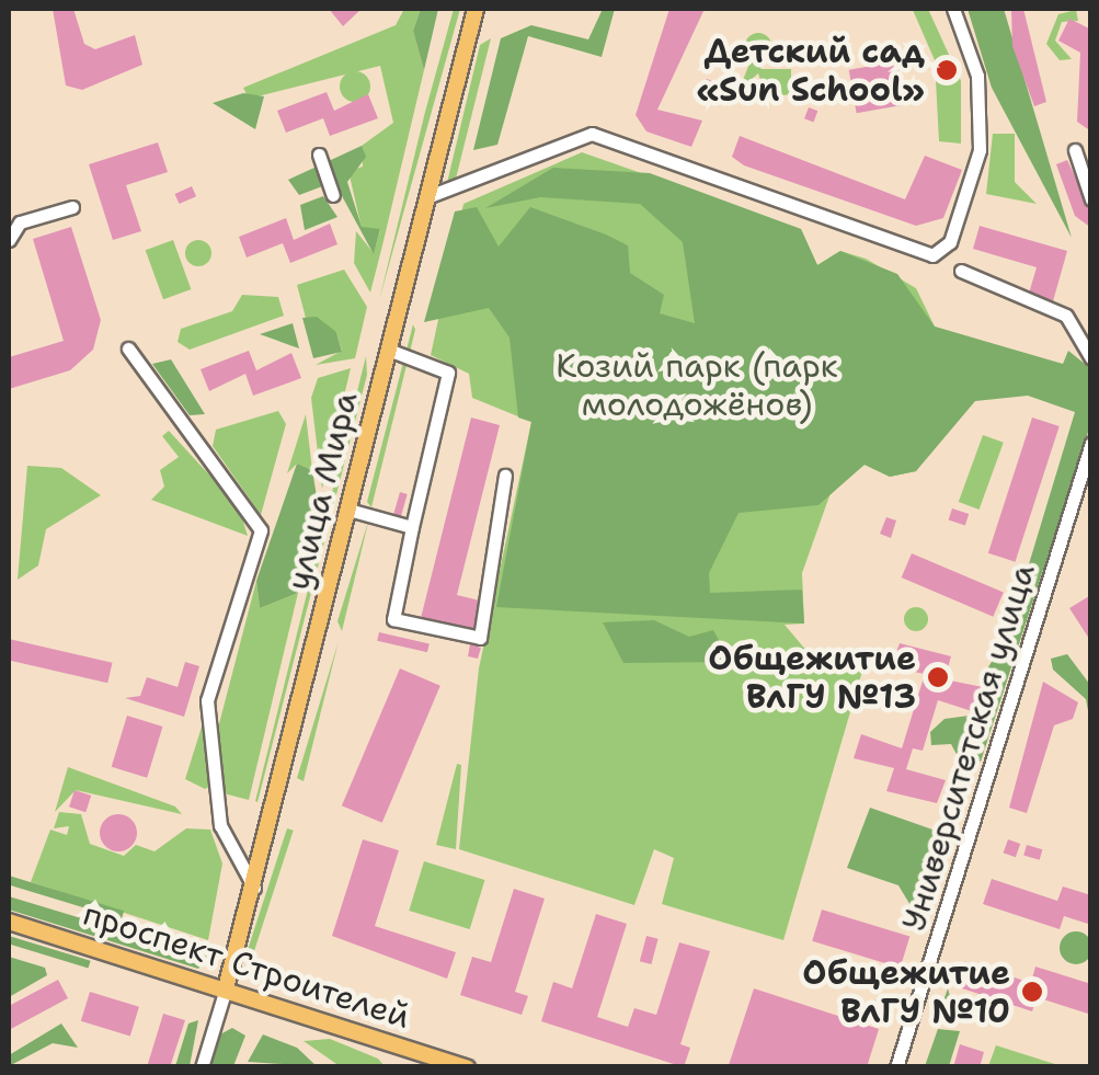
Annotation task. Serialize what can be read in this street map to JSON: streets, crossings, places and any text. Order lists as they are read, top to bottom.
{
  "streets": {
    "main road": ["улица Мира", "проспект Строителей"],
    "street": ["Университетская улица"]
  },
  "crossings": [
    ["улица Мира", "проспект Строителей"]
  ],
  "parks": ["Козий парк (парк молодожёнов)"],
  "places": ["Детский сад «Sun School»", "Общежитие ВлГУ №13", "Общежитие ВлГУ №10"]
}
